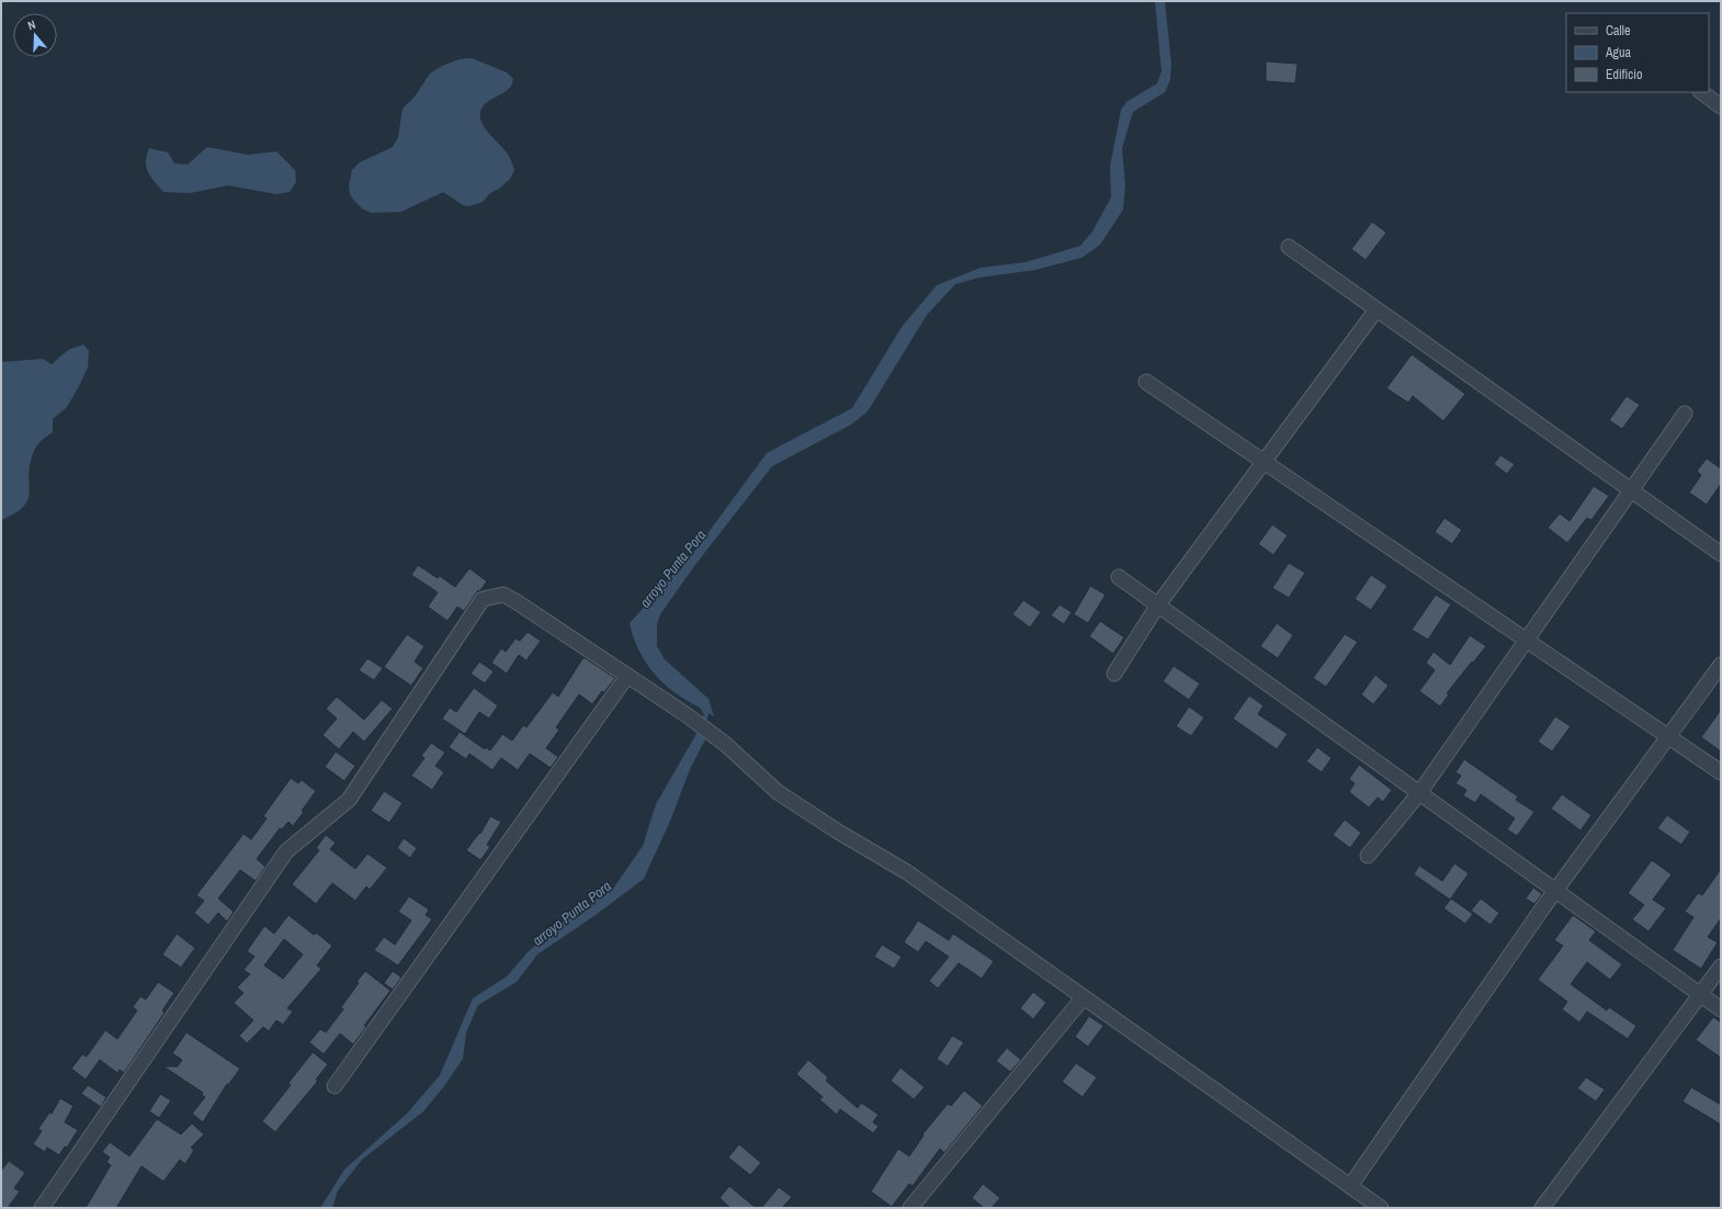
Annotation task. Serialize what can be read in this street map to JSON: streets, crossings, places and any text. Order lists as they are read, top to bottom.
{
  "water": ["arroyo Punta Pora"],
  "legend": ["Calle", "Agua", "Edificio"],
  "north": "top"
}
